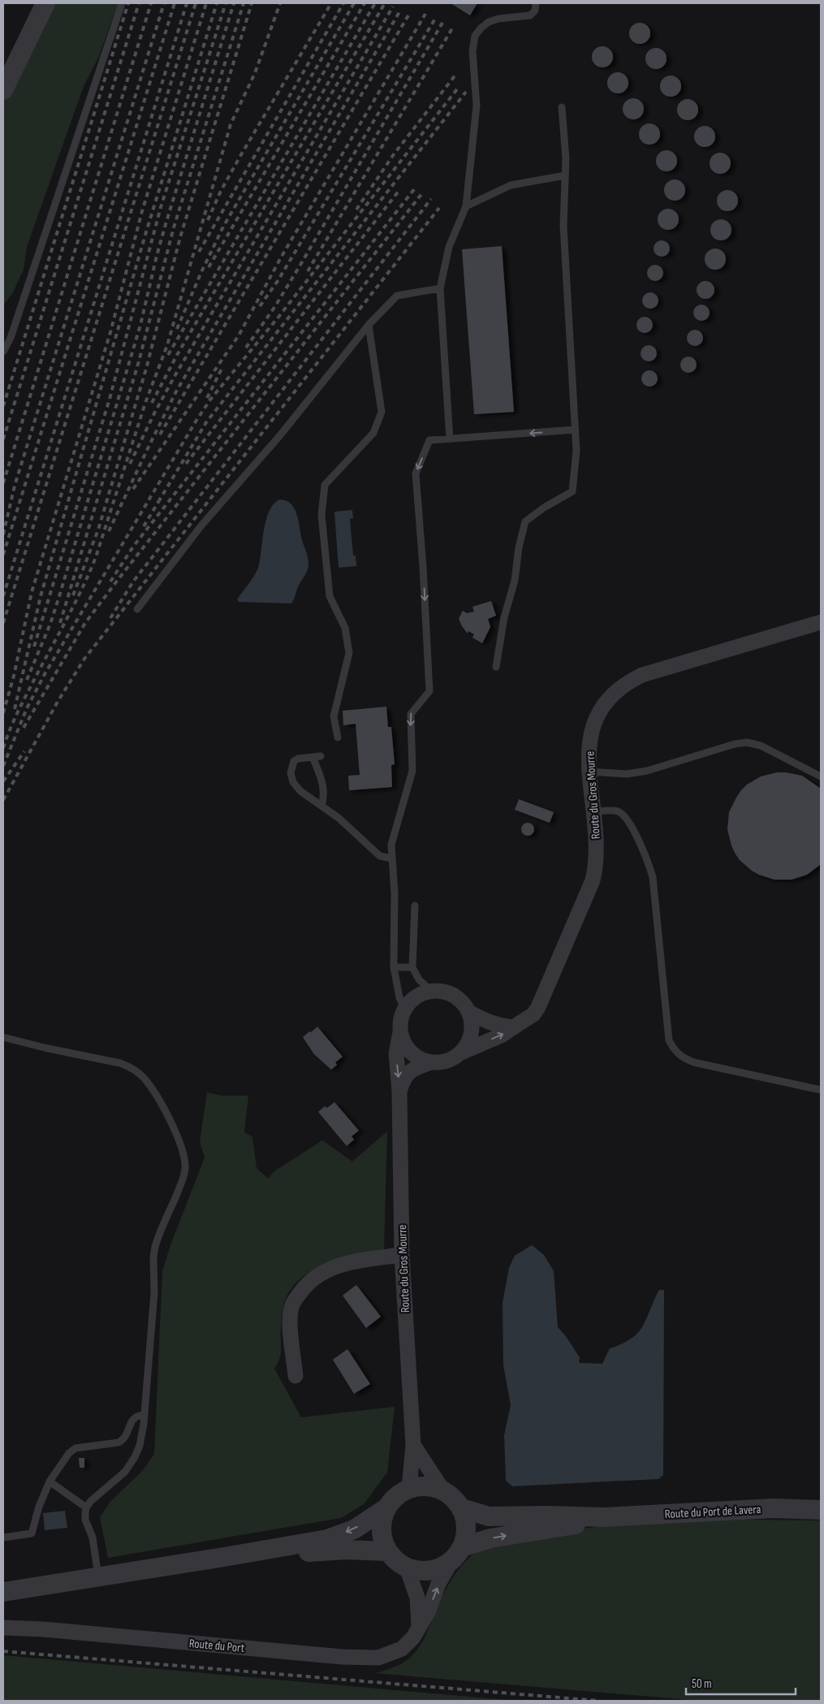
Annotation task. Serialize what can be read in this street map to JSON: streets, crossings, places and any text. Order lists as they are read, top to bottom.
{
  "streets": {
    "street": ["Route du Gros Mourre", "Route du Port de Lavera", "Route du Port"]
  },
  "crossings": [
    ["Route du Gros Mourre", "Route du Port de Lavera"],
    ["Route du Gros Mourre", "Route du Port"],
    ["Route du Port de Lavera", "Route du Port"]
  ],
  "scale_bar": "50 m"
}
